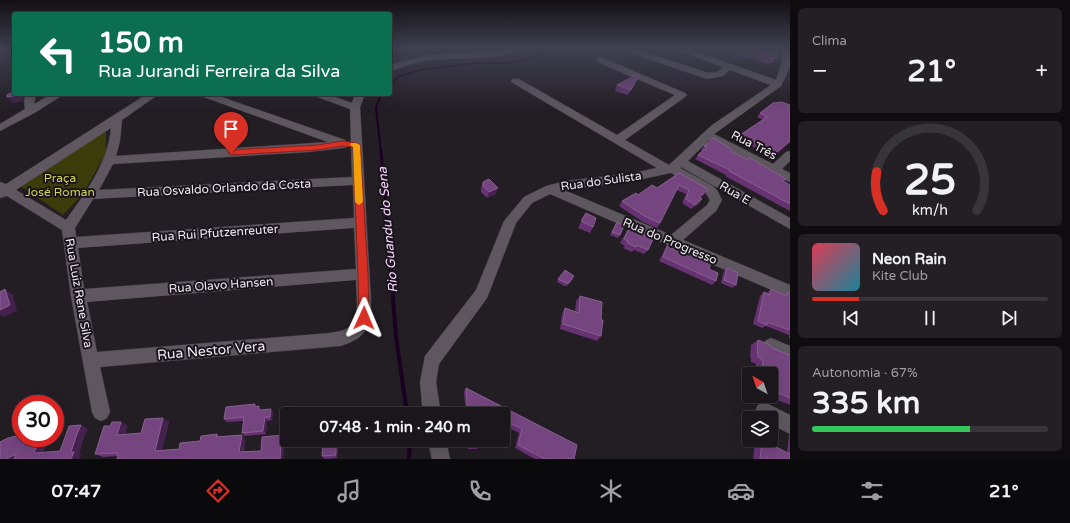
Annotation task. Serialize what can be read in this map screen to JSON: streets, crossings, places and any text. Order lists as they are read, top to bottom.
{
  "streets": {
    "street": [
      "Rua Três",
      "Rua do Sulista",
      "Rua Osvaldo Orlando da Costa",
      "Rua E",
      "Rua Rui Pfutzenreuter",
      "Rua do Progresso",
      "Rua Olavo Hansen",
      "Rua Luiz Rene Silva",
      "Rua Nestor Vera"
    ]
  },
  "crossings": [
    ["Rua do Sulista", "Rua E"],
    ["Rua do Sulista", "Rua do Progresso"],
    ["Rua Osvaldo Orlando da Costa", "Rua Nestor Vera"],
    ["Rua Rui Pfutzenreuter", "Rua Luiz Rene Silva"],
    ["Rua Rui Pfutzenreuter", "Rua Nestor Vera"],
    ["Rua Olavo Hansen", "Rua Luiz Rene Silva"],
    ["Rua Olavo Hansen", "Rua Nestor Vera"],
    ["Rua Luiz Rene Silva", "Rua Nestor Vera"]
  ],
  "water": ["Rio Guandu do Sena"],
  "parks": ["Praça José Roman"],
  "north": "top left",
  "page": {
    "tile": [
      "Clima",
      ["Autonomia · 67%", "335 km"]
    ],
    "turn": ["150 m", "Rua Jurandi Ferreira da Silva"],
    "heat": ["−", "21°", "+"],
    "song": ["Neon Rain", "Kite Club"],
    "limit": "30",
    "trip": "07:48 · 1 min · 240 m",
    "tabs": ["07:47", "21°"],
    "gauge": ["25", "km/h"]
  }
}
